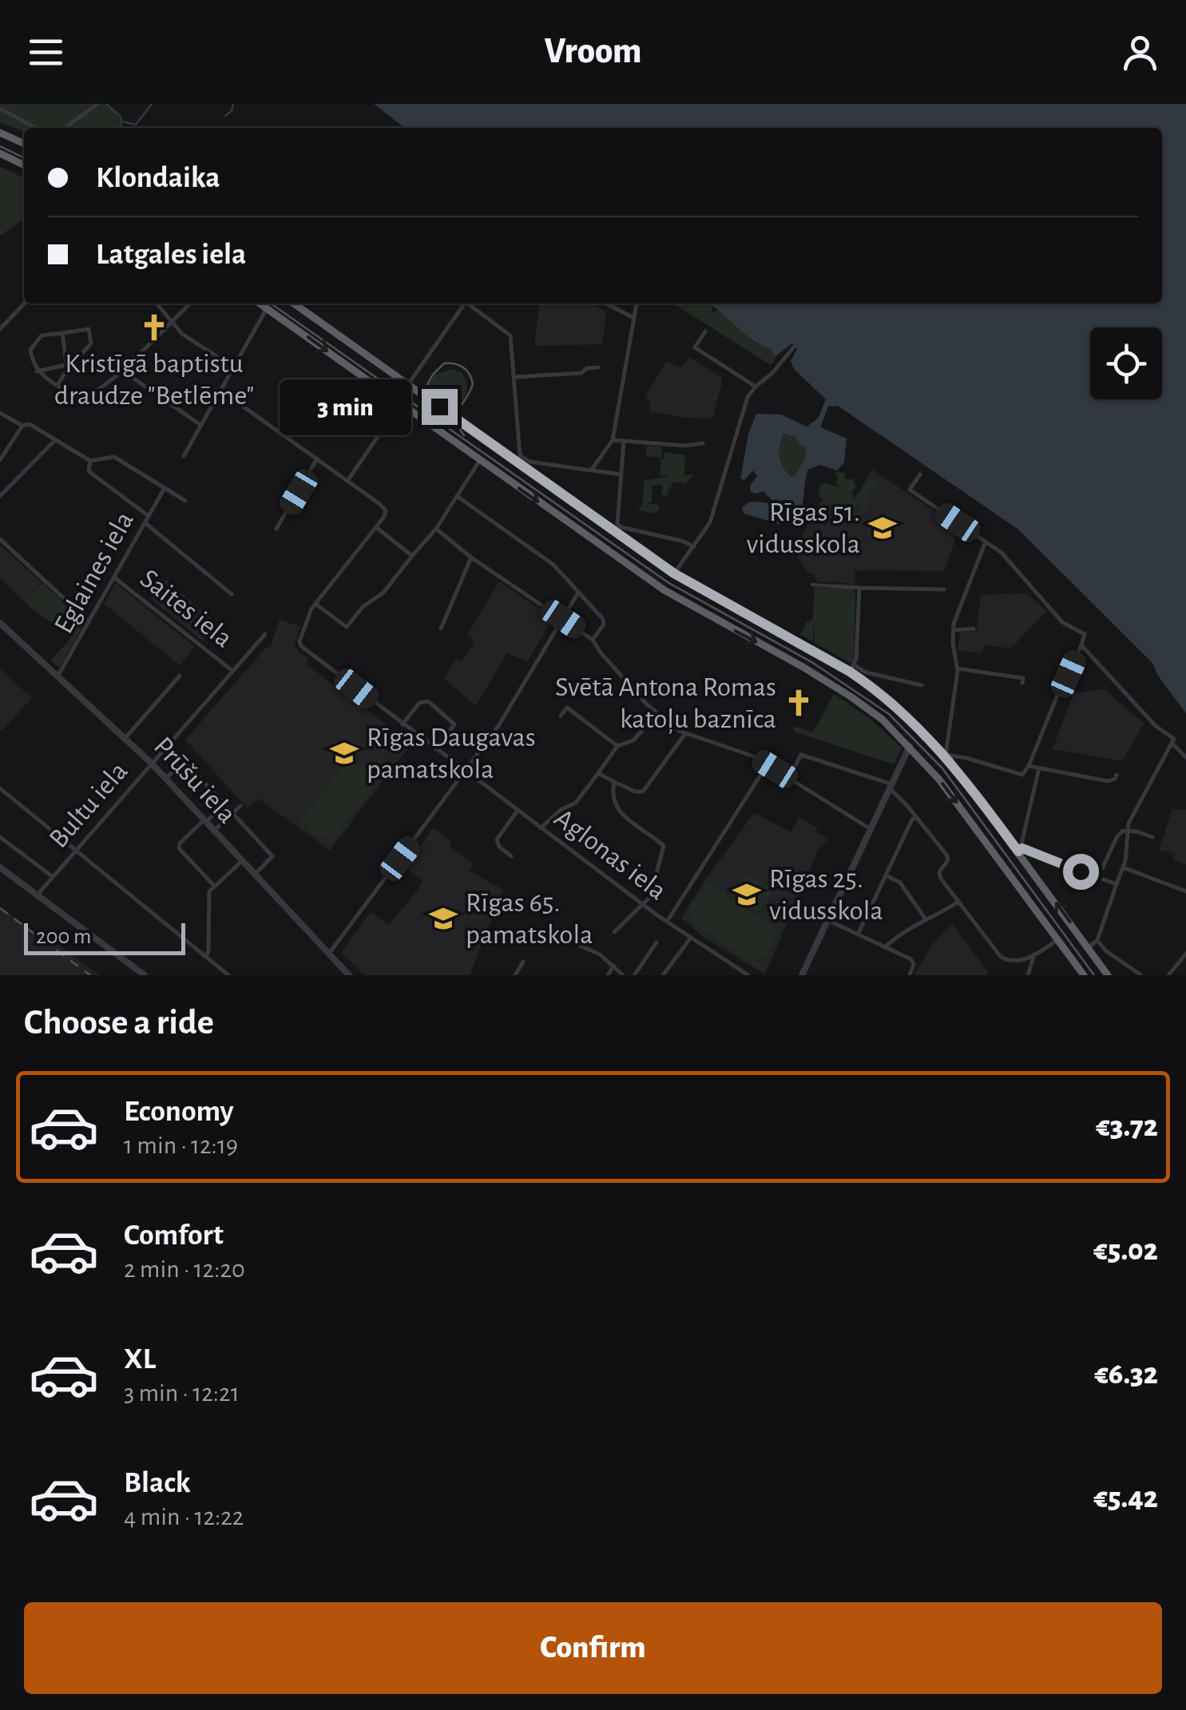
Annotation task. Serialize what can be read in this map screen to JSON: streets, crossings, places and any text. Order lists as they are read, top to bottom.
{
  "streets": {
    "street": [
      "Eglaines iela",
      "Saites iela",
      "Prūšu iela",
      "Bultu iela",
      "Aglonas iela"
    ]
  },
  "crossings": [
    ["Eglaines iela", "Saites iela"],
    ["Eglaines iela", "Prūšu iela"],
    ["Saites iela", "Bultu iela"],
    ["Prūšu iela", "Bultu iela"]
  ],
  "places": {
    "church": ["Kristīgā baptistu draudze \"Betlēme\"", "Svētā Antona Romas katoļu baznīca"],
    "school or university": [
      "Rīgas 51. vidusskola",
      "Rīgas Daugavas pamatskola",
      "Rīgas 25. vidusskola",
      "Rīgas 65. pamatskola"
    ]
  },
  "scale_bar": "200 m",
  "page": {
    "header": "Vroom",
    "banner": ["Klondaika", "Latgales iela"],
    "bubble": "3 min",
    "scale": "200 m",
    "heading": "Choose a ride",
    "list": [
      {
        "name": "Economy",
        "note": "1 min · 12:19",
        "value": "€3.72"
      },
      {
        "name": "Comfort",
        "note": "2 min · 12:20",
        "value": "€5.02"
      },
      {
        "name": "XL",
        "note": "3 min · 12:21",
        "value": "€6.32"
      },
      {
        "name": "Black",
        "note": "4 min · 12:22",
        "value": "€5.42"
      }
    ],
    "buttons": "Confirm"
  }
}
